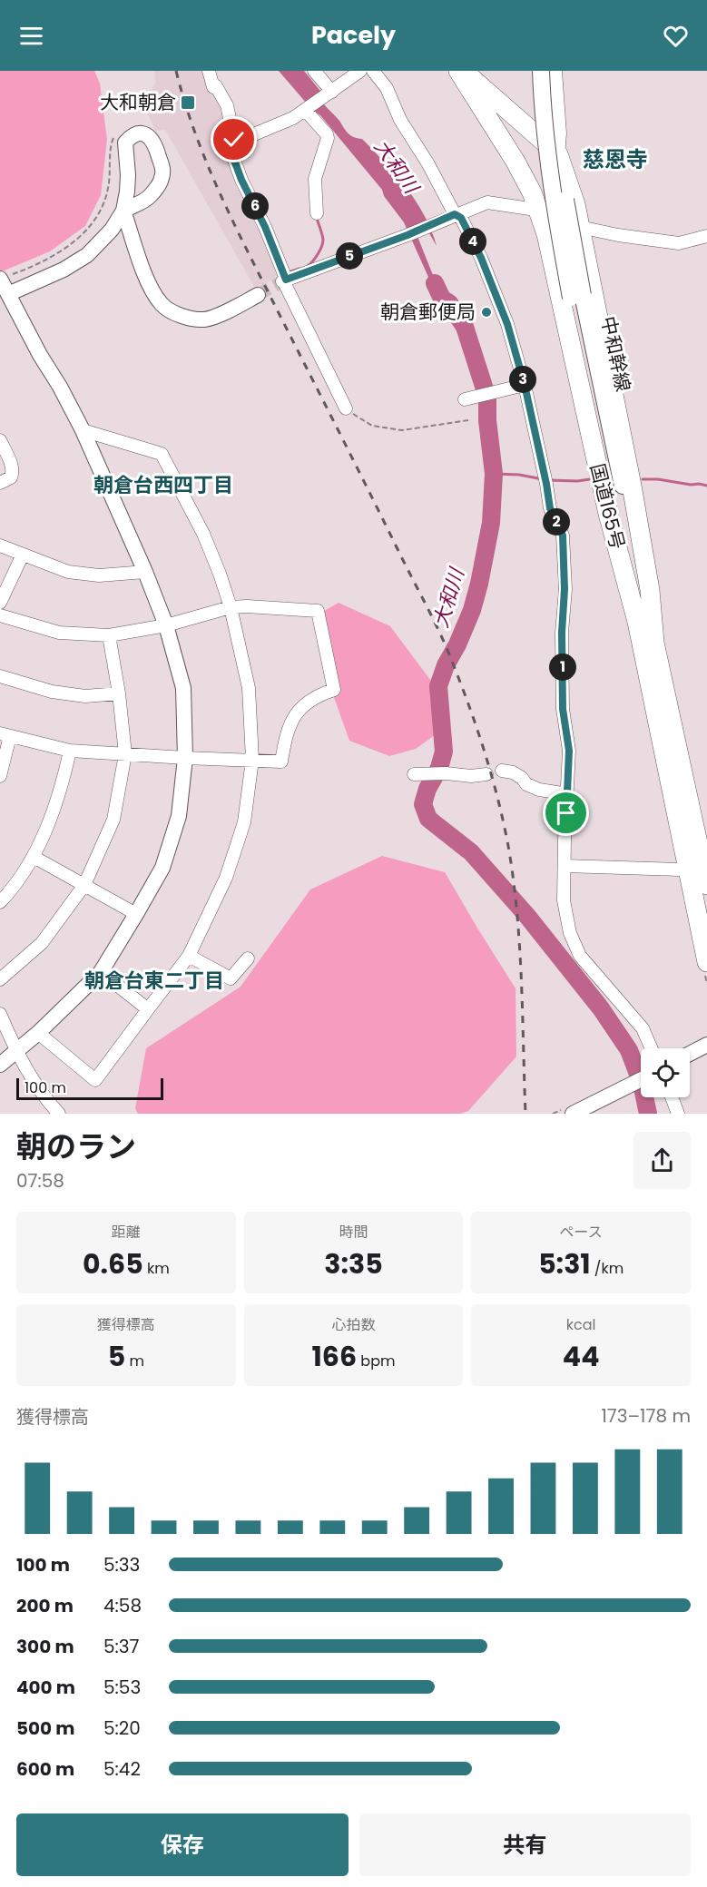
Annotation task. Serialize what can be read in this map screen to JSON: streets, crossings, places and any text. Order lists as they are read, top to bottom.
{
  "streets": {
    "highway": ["国道165号"],
    "main road": ["中和幹線"]
  },
  "crossings": [
    ["中和幹線", "国道165号"]
  ],
  "districts": ["慈恩寺", "朝倉台西四丁目", "朝倉台東二丁目"],
  "water": ["大和川"],
  "places": {
    "transit": ["大和朝倉"],
    "other": ["朝倉郵便局"]
  },
  "scale_bar": "100 m",
  "page": {
    "header": "Pacely",
    "pins": [
      "6",
      "4",
      "5",
      "3",
      "2",
      "1"
    ],
    "scale": "100 m",
    "heading": ["朝のラン", "07:58"],
    "stats": [
      ["距離", "0.65 km"],
      ["時間", "3:35"],
      ["ペース", "5:31 /km"],
      ["獲得標高", "5 m"],
      ["心拍数", "166 bpm"],
      ["kcal", "44"]
    ],
    "chart": ["獲得標高", "173–178 m"],
    "list": [
      {
        "name": "100 m",
        "note": "5:33"
      },
      {
        "name": "200 m",
        "note": "4:58"
      },
      {
        "name": "300 m",
        "note": "5:37"
      },
      {
        "name": "400 m",
        "note": "5:53"
      },
      {
        "name": "500 m",
        "note": "5:20"
      },
      {
        "name": "600 m",
        "note": "5:42"
      }
    ],
    "buttons": ["保存", "共有"]
  }
}
